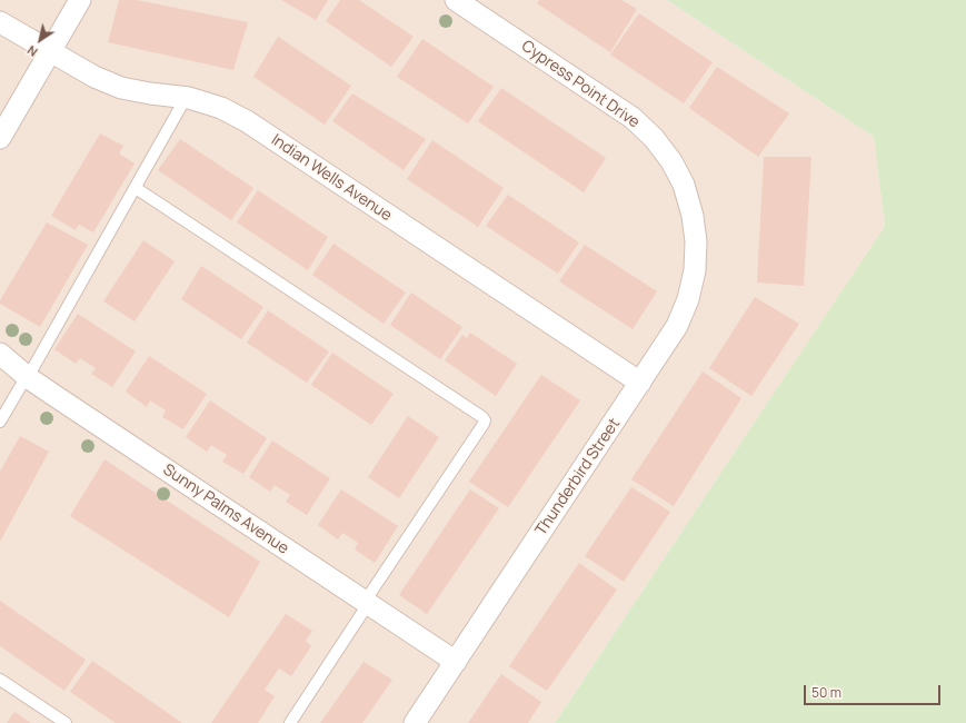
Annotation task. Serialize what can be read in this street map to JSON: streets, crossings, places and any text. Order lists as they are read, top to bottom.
{
  "streets": {
    "street": [
      "Cypress Point Drive",
      "Indian Wells Avenue",
      "Thunderbird Street",
      "Sunny Palms Avenue"
    ]
  },
  "crossings": [
    ["Cypress Point Drive", "Thunderbird Street"],
    ["Indian Wells Avenue", "Thunderbird Street"],
    ["Thunderbird Street", "Sunny Palms Avenue"]
  ],
  "scale_bar": "50 m",
  "north": "bottom left"
}
